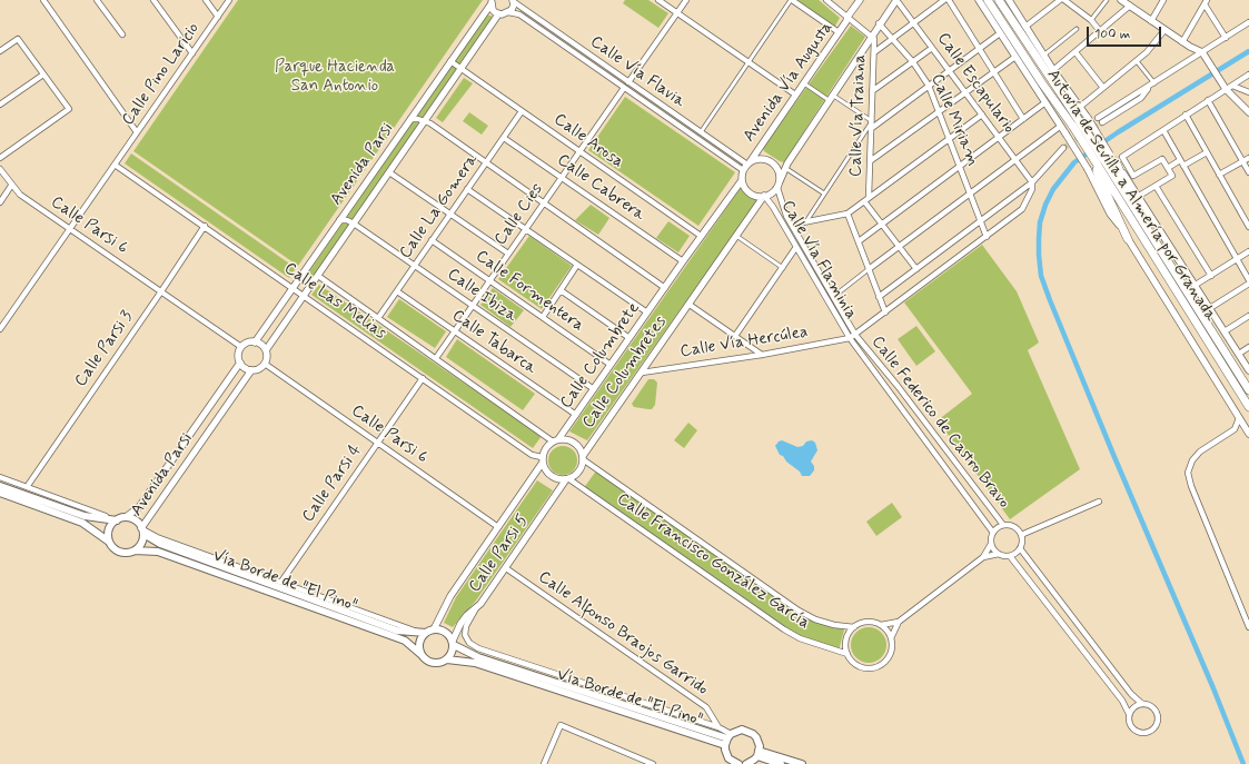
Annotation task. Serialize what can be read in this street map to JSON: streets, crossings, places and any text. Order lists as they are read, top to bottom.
{
  "streets": {
    "highway": ["Autovía de Sevilla a Almería por Granada"],
    "main road": ["Vía Borde de \"El Pino\""],
    "street": [
      "Calle Vía Flavia",
      "Calle Pino Laricio",
      "Avenida Vía Augusta",
      "Calle Escapulario",
      "Calle Vía Traiana",
      "Calle Miriam",
      "Calle Arosa",
      "Avenida Parsi",
      "Calle Cabrera",
      "Calle La Gomera",
      "Calle Cies",
      "Calle Parsi 6",
      "Calle Vía Flaminia",
      "Calle Formentera",
      "Calle Ibiza",
      "Calle Las Melias",
      "Calle Tabarca",
      "Calle Vía Hercúlea",
      "Calle Parsi 3",
      "Calle Columbrete",
      "Calle Columbretes",
      "Calle Federico de Castro Bravo",
      "Calle Parsi 4",
      "Calle Parsi 5",
      "Calle Francisco González García",
      "Calle Alfonso Braojos Garrido"
    ]
  },
  "crossings": [
    ["Calle Vía Flavia", "Avenida Vía Augusta"],
    ["Calle Vía Flavia", "Calle Cies"],
    ["Calle Vía Flavia", "Calle Vía Flaminia"],
    ["Calle Vía Flavia", "Calle Columbrete"],
    ["Calle Vía Flavia", "Calle Columbretes"],
    ["Calle Pino Laricio", "Calle Parsi 6"],
    ["Calle Pino Laricio", "Calle Las Melias"],
    ["Avenida Vía Augusta", "Calle Vía Flaminia"],
    ["Avenida Vía Augusta", "Calle Columbrete"],
    ["Avenida Vía Augusta", "Calle Columbretes"],
    ["Calle Arosa", "Avenida Parsi"],
    ["Calle Arosa", "Calle La Gomera"],
    ["Calle Arosa", "Calle Cies"],
    ["Calle Arosa", "Calle Columbrete"],
    ["Avenida Parsi", "Calle Parsi 6"],
    ["Avenida Parsi", "Calle Ibiza"],
    ["Avenida Parsi", "Calle Las Melias"],
    ["Avenida Parsi", "Vía Borde de \"El Pino\""],
    ["Calle Cabrera", "Calle La Gomera"],
    ["Calle Cabrera", "Calle Cies"],
    ["Calle Cabrera", "Calle Columbrete"],
    ["Calle La Gomera", "Calle Formentera"],
    ["Calle La Gomera", "Calle Ibiza"],
    ["Calle La Gomera", "Calle Las Melias"],
    ["Calle La Gomera", "Calle Tabarca"],
    ["Calle Cies", "Calle Formentera"],
    ["Calle Cies", "Calle Ibiza"],
    ["Calle Cies", "Calle Las Melias"],
    ["Calle Cies", "Calle Tabarca"],
    ["Calle Parsi 6", "Calle Parsi 3"],
    ["Calle Parsi 6", "Calle Parsi 4"],
    ["Calle Parsi 6", "Calle Parsi 5"],
    ["Calle Vía Flaminia", "Calle Vía Hercúlea"],
    ["Calle Vía Flaminia", "Calle Columbrete"],
    ["Calle Vía Flaminia", "Calle Columbretes"],
    ["Calle Vía Flaminia", "Calle Federico de Castro Bravo"],
    ["Calle Formentera", "Calle Columbrete"],
    ["Calle Ibiza", "Calle Columbrete"],
    ["Calle Las Melias", "Calle Parsi 3"],
    ["Calle Las Melias", "Calle Columbrete"],
    ["Calle Las Melias", "Calle Columbretes"],
    ["Calle Las Melias", "Calle Parsi 4"],
    ["Calle Las Melias", "Calle Parsi 5"],
    ["Calle Las Melias", "Calle Francisco González García"],
    ["Calle Tabarca", "Calle Columbrete"],
    ["Calle Vía Hercúlea", "Calle Columbretes"],
    ["Calle Columbrete", "Calle Columbretes"],
    ["Calle Columbrete", "Calle Parsi 5"],
    ["Calle Columbrete", "Calle Francisco González García"],
    ["Calle Columbretes", "Calle Parsi 5"],
    ["Calle Columbretes", "Calle Francisco González García"],
    ["Calle Parsi 5", "Calle Francisco González García"],
    ["Calle Parsi 5", "Vía Borde de \"El Pino\""],
    ["Calle Parsi 5", "Calle Alfonso Braojos Garrido"]
  ],
  "parks": ["Parque Hacienda San Antonio"],
  "scale_bar": "100 m"
}
